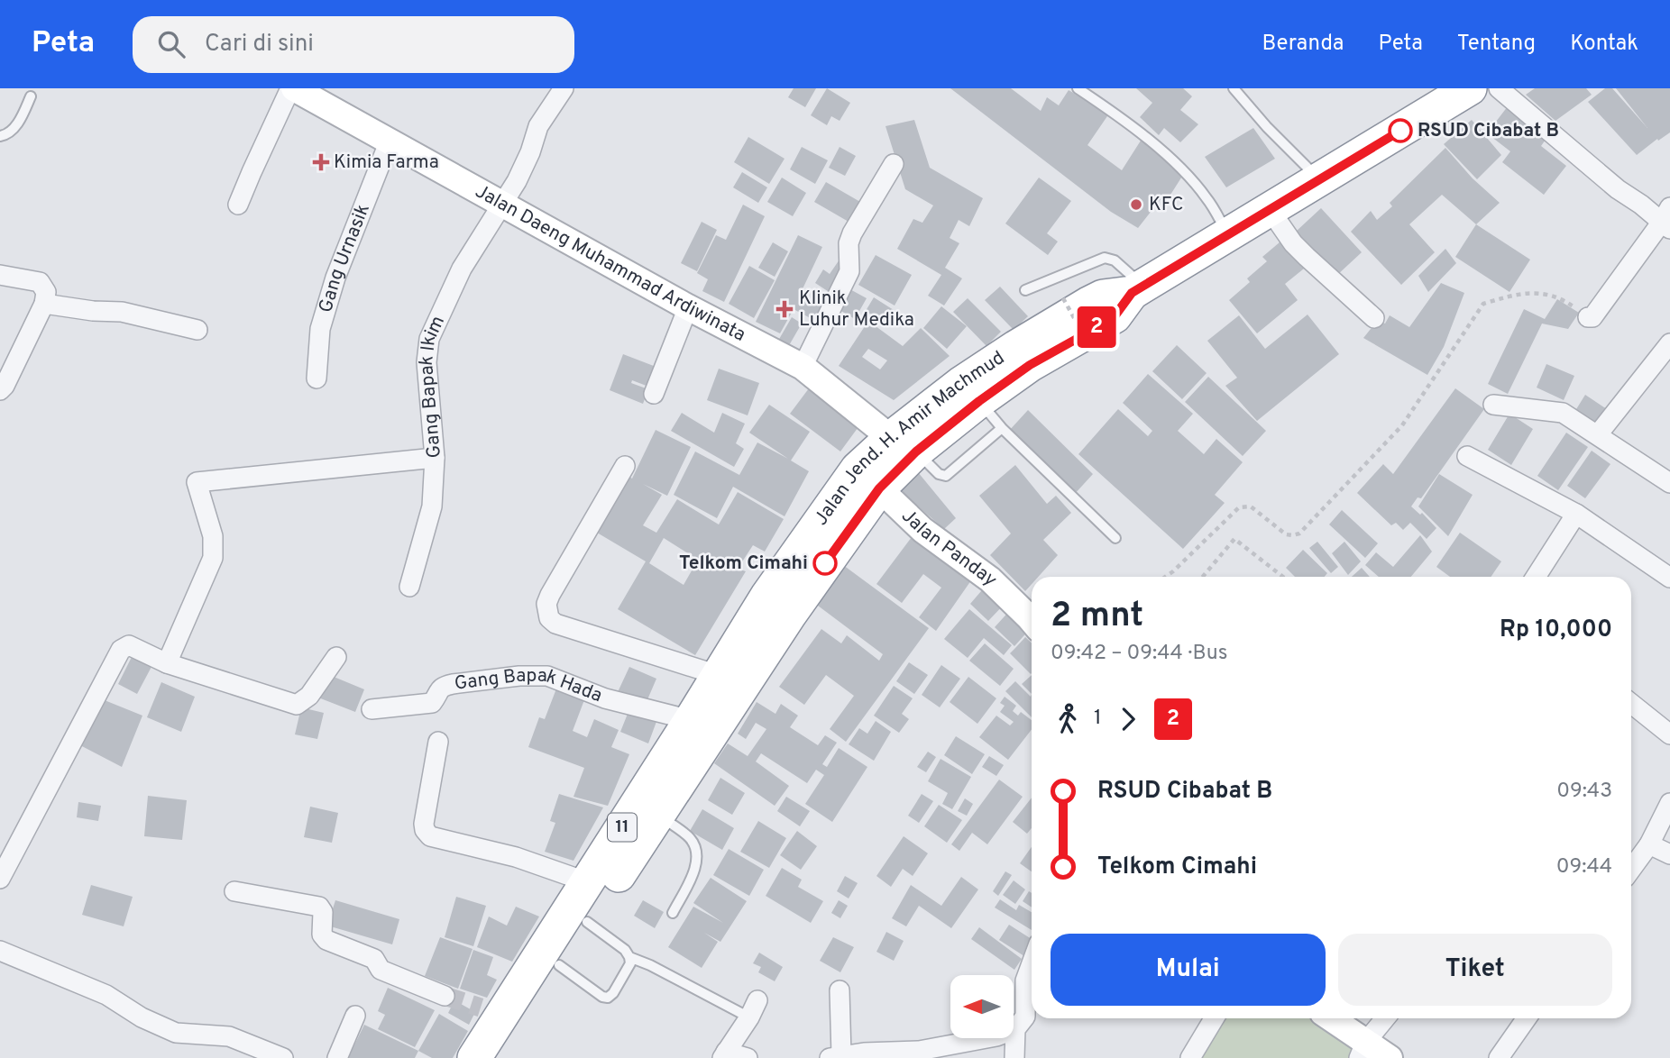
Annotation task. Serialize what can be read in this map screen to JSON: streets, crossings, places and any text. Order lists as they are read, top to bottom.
{
  "streets": {
    "highway": ["Jalan Jend. H. Amir Machmud", "11"],
    "main road": ["Jalan Daeng Muhammad Ardiwinata", "Jalan Panday"],
    "street": ["Gang Urnasik", "Gang Bapak Ikim", "Gang Bapak Hada"]
  },
  "crossings": [
    ["Gang Urnasik", "Jalan Daeng Muhammad Ardiwinata"],
    ["Jalan Daeng Muhammad Ardiwinata", "Gang Bapak Ikim"],
    ["Jalan Daeng Muhammad Ardiwinata", "Jalan Jend. H. Amir Machmud"],
    ["Jalan Jend. H. Amir Machmud", "Jalan Panday"],
    ["Jalan Jend. H. Amir Machmud", "Gang Bapak Hada"]
  ],
  "places": {
    "other": ["RSUD Cibabat B", "KFC", "Telkom Cimahi"],
    "health": ["Kimia Farma", "Klinik Luhur Medika"]
  },
  "lines": ["bus line 2"],
  "north": "left",
  "page": {
    "header": "Peta",
    "search": "Cari di sini",
    "nav": [
      "Beranda",
      "Peta",
      "Tentang",
      "Kontak"
    ],
    "on_map": "2",
    "heading": ["2 mnt", "09:42 – 09:44 · Bus", "Rp 10,000"],
    "legs": ["1", "2"],
    "list": [
      {
        "name": "RSUD Cibabat B",
        "value": "09:43"
      },
      {
        "name": "Telkom Cimahi",
        "value": "09:44"
      }
    ],
    "buttons": ["Mulai", "Tiket"]
  }
}
